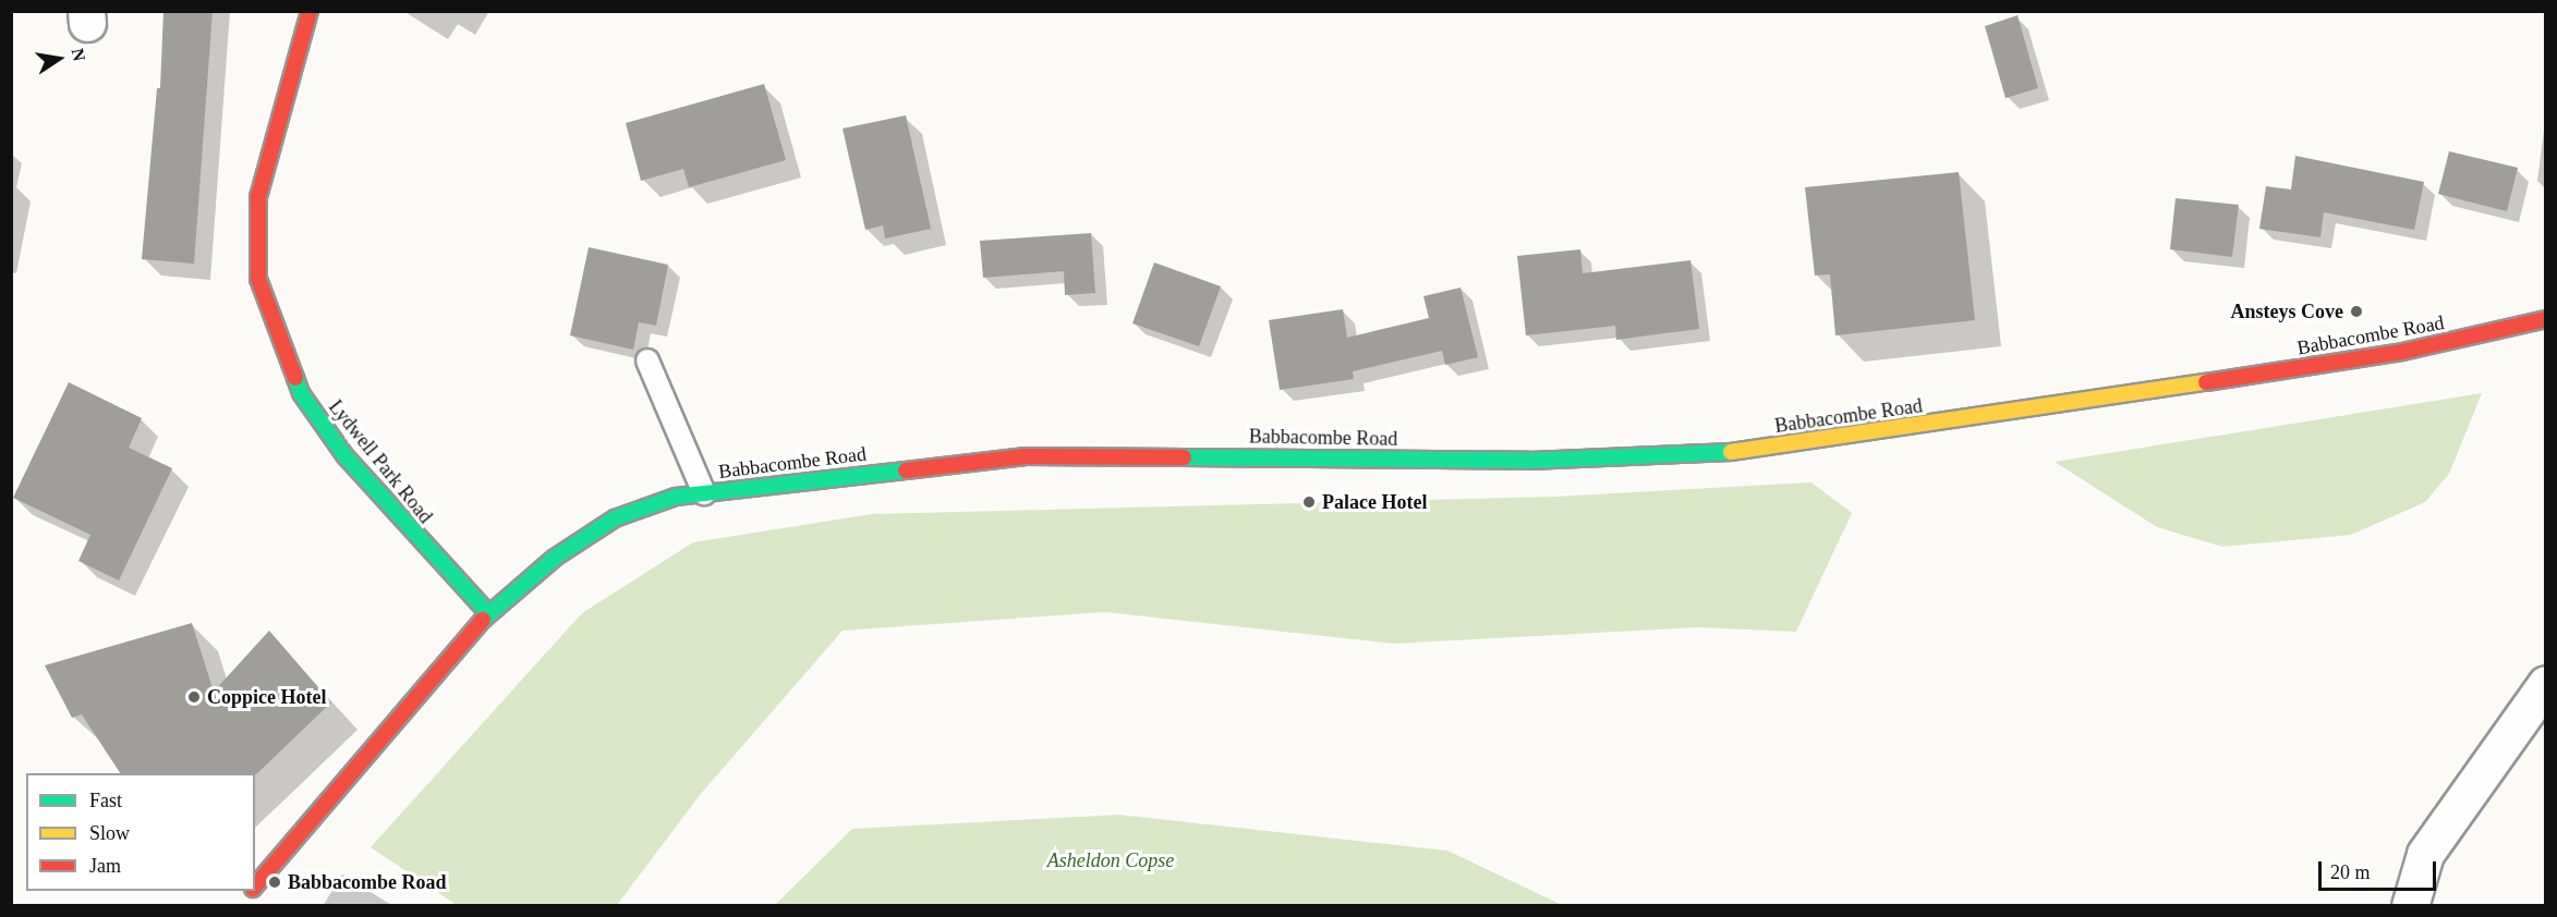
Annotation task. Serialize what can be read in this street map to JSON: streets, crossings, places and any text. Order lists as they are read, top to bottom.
{
  "streets": {
    "main road": ["Babbacombe Road", "Lydwell Park Road"]
  },
  "crossings": [
    ["Babbacombe Road", "Lydwell Park Road"]
  ],
  "parks": ["Asheldon Copse"],
  "places": [
    "Ansteys Cove",
    "Palace Hotel",
    "Coppice Hotel",
    "Babbacombe Road"
  ],
  "legend": ["Fast", "Slow", "Jam"],
  "scale_bar": "20 m",
  "north": "right"
}
